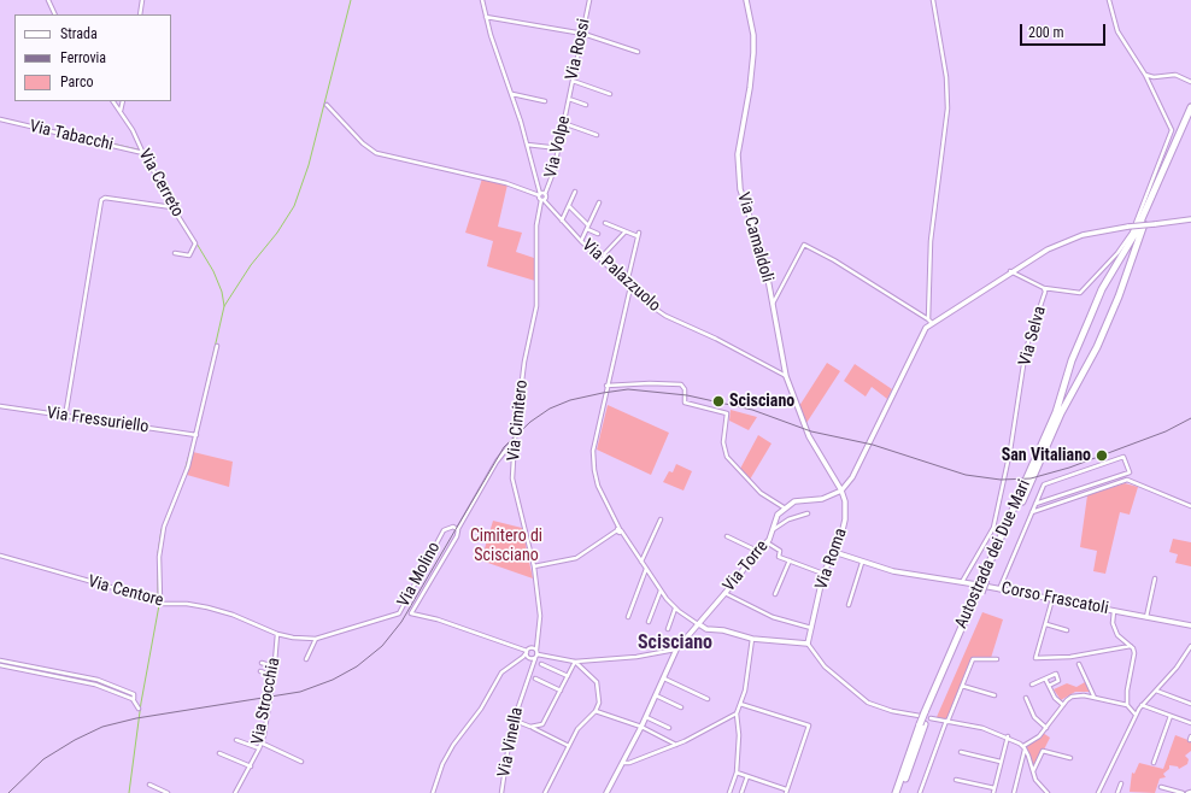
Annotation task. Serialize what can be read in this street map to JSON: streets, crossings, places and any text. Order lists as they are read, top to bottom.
{
  "streets": {
    "highway": ["Autostrada dei Due Mari"],
    "street": [
      "Via Rossi",
      "Via Tabacchi",
      "Via Volpe",
      "Via Cerreto",
      "Via Camaldoli",
      "Via Palazzuolo",
      "Via Selva",
      "Via Fressuriello",
      "Via Cimitero",
      "Via Roma",
      "Via Torre",
      "Via Molino",
      "Via Centore",
      "Corso Frascatoli",
      "Via Strocchia",
      "Via Vinella"
    ]
  },
  "crossings": [
    ["Via Rossi", "Via Volpe"],
    ["Via Tabacchi", "Via Cerreto"],
    ["Via Volpe", "Via Palazzuolo"],
    ["Via Volpe", "Via Cimitero"],
    ["Via Camaldoli", "Via Palazzuolo"],
    ["Via Camaldoli", "Via Roma"],
    ["Via Palazzuolo", "Via Cimitero"],
    ["Via Selva", "Corso Frascatoli"],
    ["Via Cimitero", "Via Vinella"],
    ["Autostrada dei Due Mari", "Corso Frascatoli"],
    ["Via Roma", "Corso Frascatoli"],
    ["Via Molino", "Via Centore"],
    ["Via Molino", "Via Strocchia"],
    ["Via Centore", "Via Strocchia"]
  ],
  "districts": ["Scisciano"],
  "parks": ["Cimitero di Scisciano"],
  "places": ["Scisciano", "San Vitaliano"],
  "legend": ["Strada", "Ferrovia", "Parco"],
  "scale_bar": "200 m"
}
